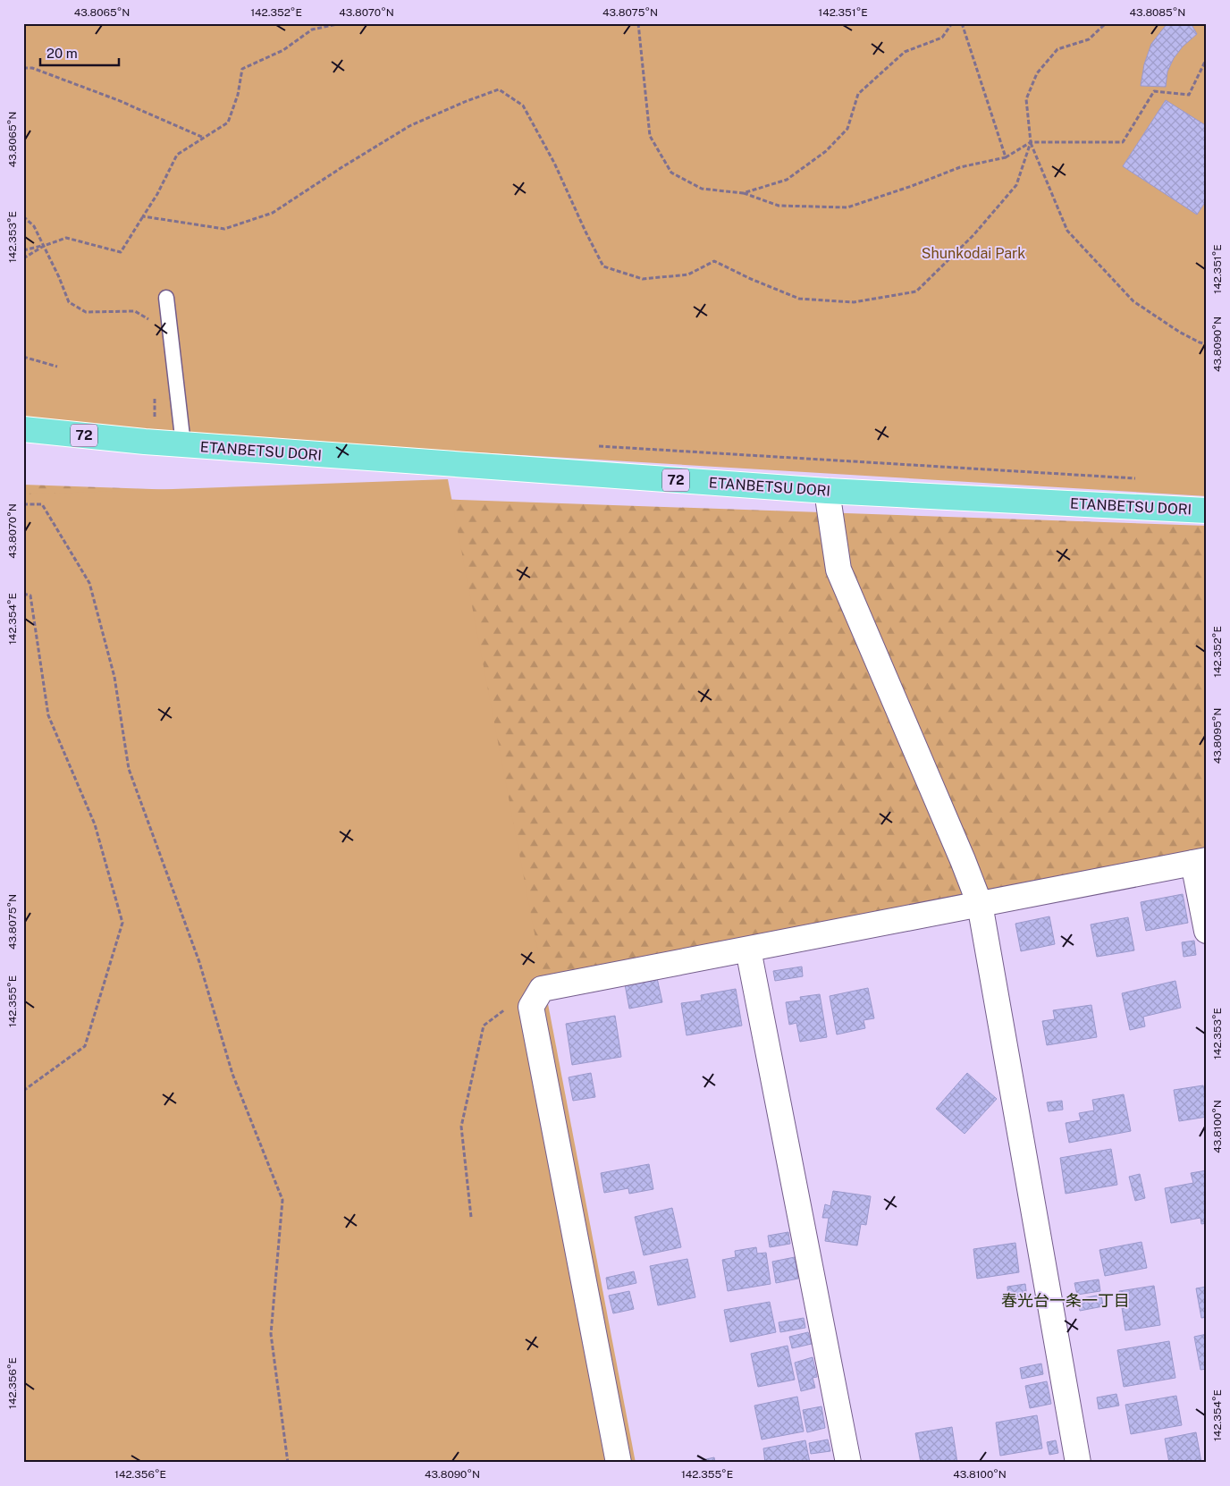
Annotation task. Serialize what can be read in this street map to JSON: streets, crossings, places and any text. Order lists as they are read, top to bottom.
{
  "streets": {
    "main road": ["72", "ETANBETSU DORI"]
  },
  "districts": ["春光台一条一丁目"],
  "parks": ["Shunkodai Park"],
  "scale_bar": "20 m",
  "coordinates": [
    "43.8065°N",
    "142.352°E",
    "43.8070°N",
    "43.8075°N",
    "142.351°E",
    "43.8085°N",
    "142.353°E",
    "43.8090°N",
    "142.354°E",
    "43.8095°N",
    "142.355°E",
    "43.8100°N",
    "142.356°E"
  ]
}
